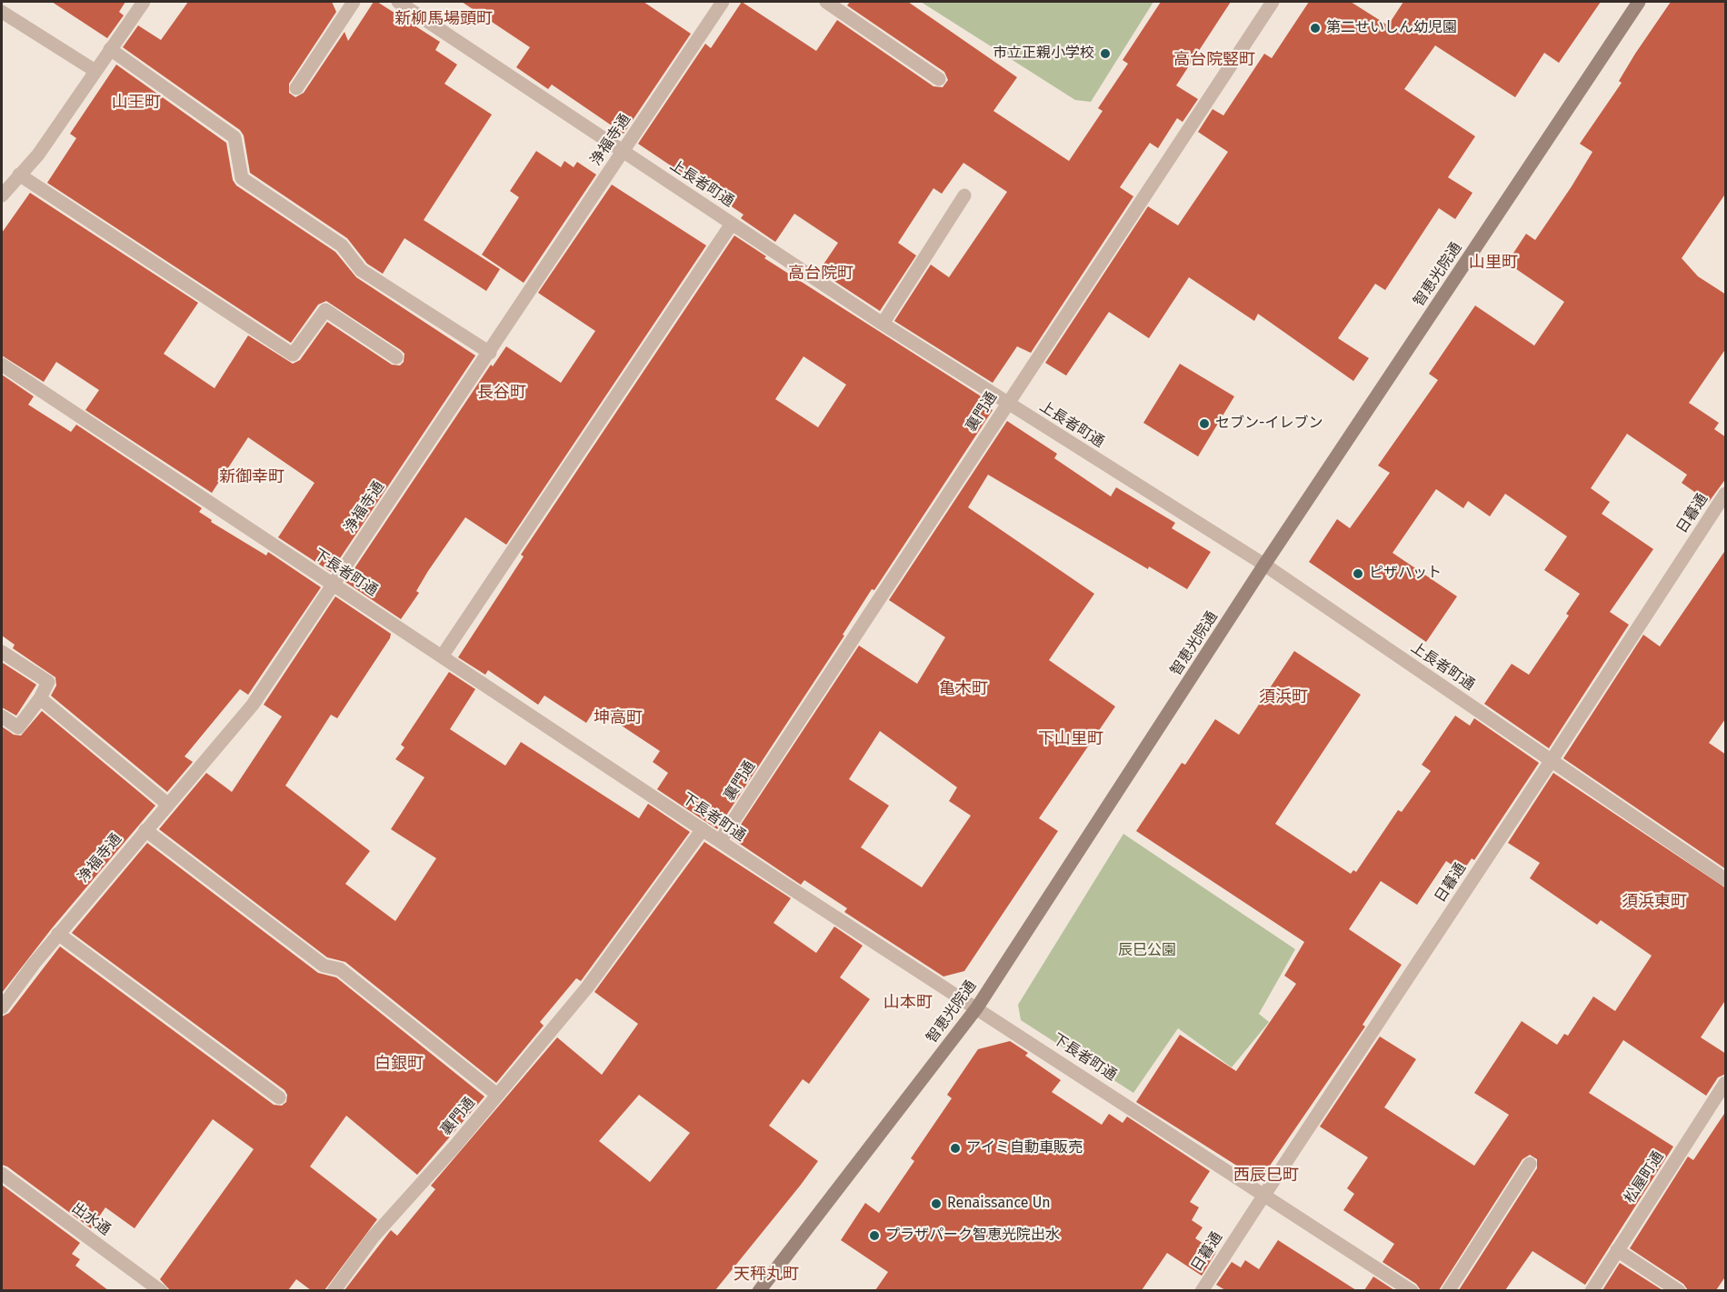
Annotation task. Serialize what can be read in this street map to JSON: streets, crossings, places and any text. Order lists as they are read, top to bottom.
{
  "streets": {
    "street": [
      "浄福寺通",
      "上長者町通",
      "智恵光院通",
      "裏門通",
      "日暮通",
      "下長者町通",
      "松屋町通",
      "出水通"
    ]
  },
  "crossings": [
    ["浄福寺通", "上長者町通"],
    ["浄福寺通", "下長者町通"],
    ["上長者町通", "智恵光院通"],
    ["上長者町通", "裏門通"],
    ["上長者町通", "日暮通"],
    ["智恵光院通", "下長者町通"],
    ["裏門通", "下長者町通"],
    ["日暮通", "下長者町通"]
  ],
  "districts": [
    "新柳馬場頭町",
    "高台院竪町",
    "山王町",
    "山里町",
    "高台院町",
    "長谷町",
    "新御幸町",
    "亀木町",
    "須浜町",
    "坤高町",
    "下山里町",
    "須浜東町",
    "山本町",
    "白銀町",
    "西辰巳町",
    "天秤丸町"
  ],
  "parks": ["辰巳公園"],
  "places": [
    "第二せいしん幼児園",
    "市立正親小学校",
    "セブン-イレブン",
    "ピザハット",
    "アイミ自動車販売",
    "Renaissance Un",
    "プラザパーク智恵光院出水"
  ]
}
